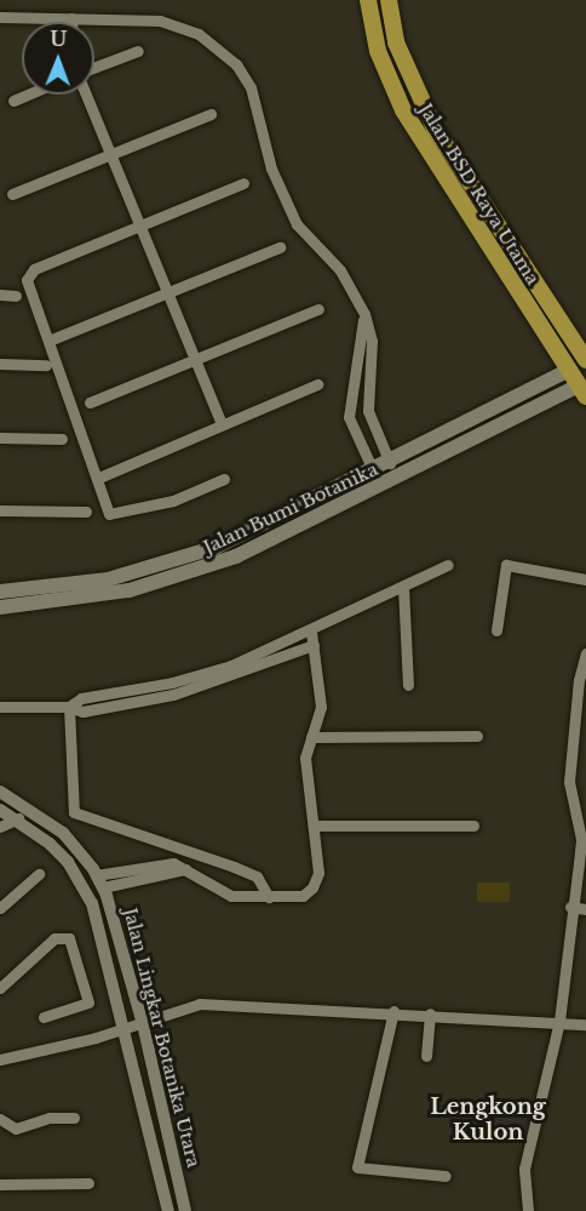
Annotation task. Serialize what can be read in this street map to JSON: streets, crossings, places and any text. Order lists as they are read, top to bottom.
{
  "streets": {
    "main road": ["Jalan BSD Raya Utama", "Jalan Bumi Botanika"],
    "street": ["Jalan Lingkar Botanika Utara"]
  },
  "crossings": [
    ["Jalan BSD Raya Utama", "Jalan Bumi Botanika"]
  ],
  "districts": ["Lengkong Kulon"],
  "north": "top"
}
